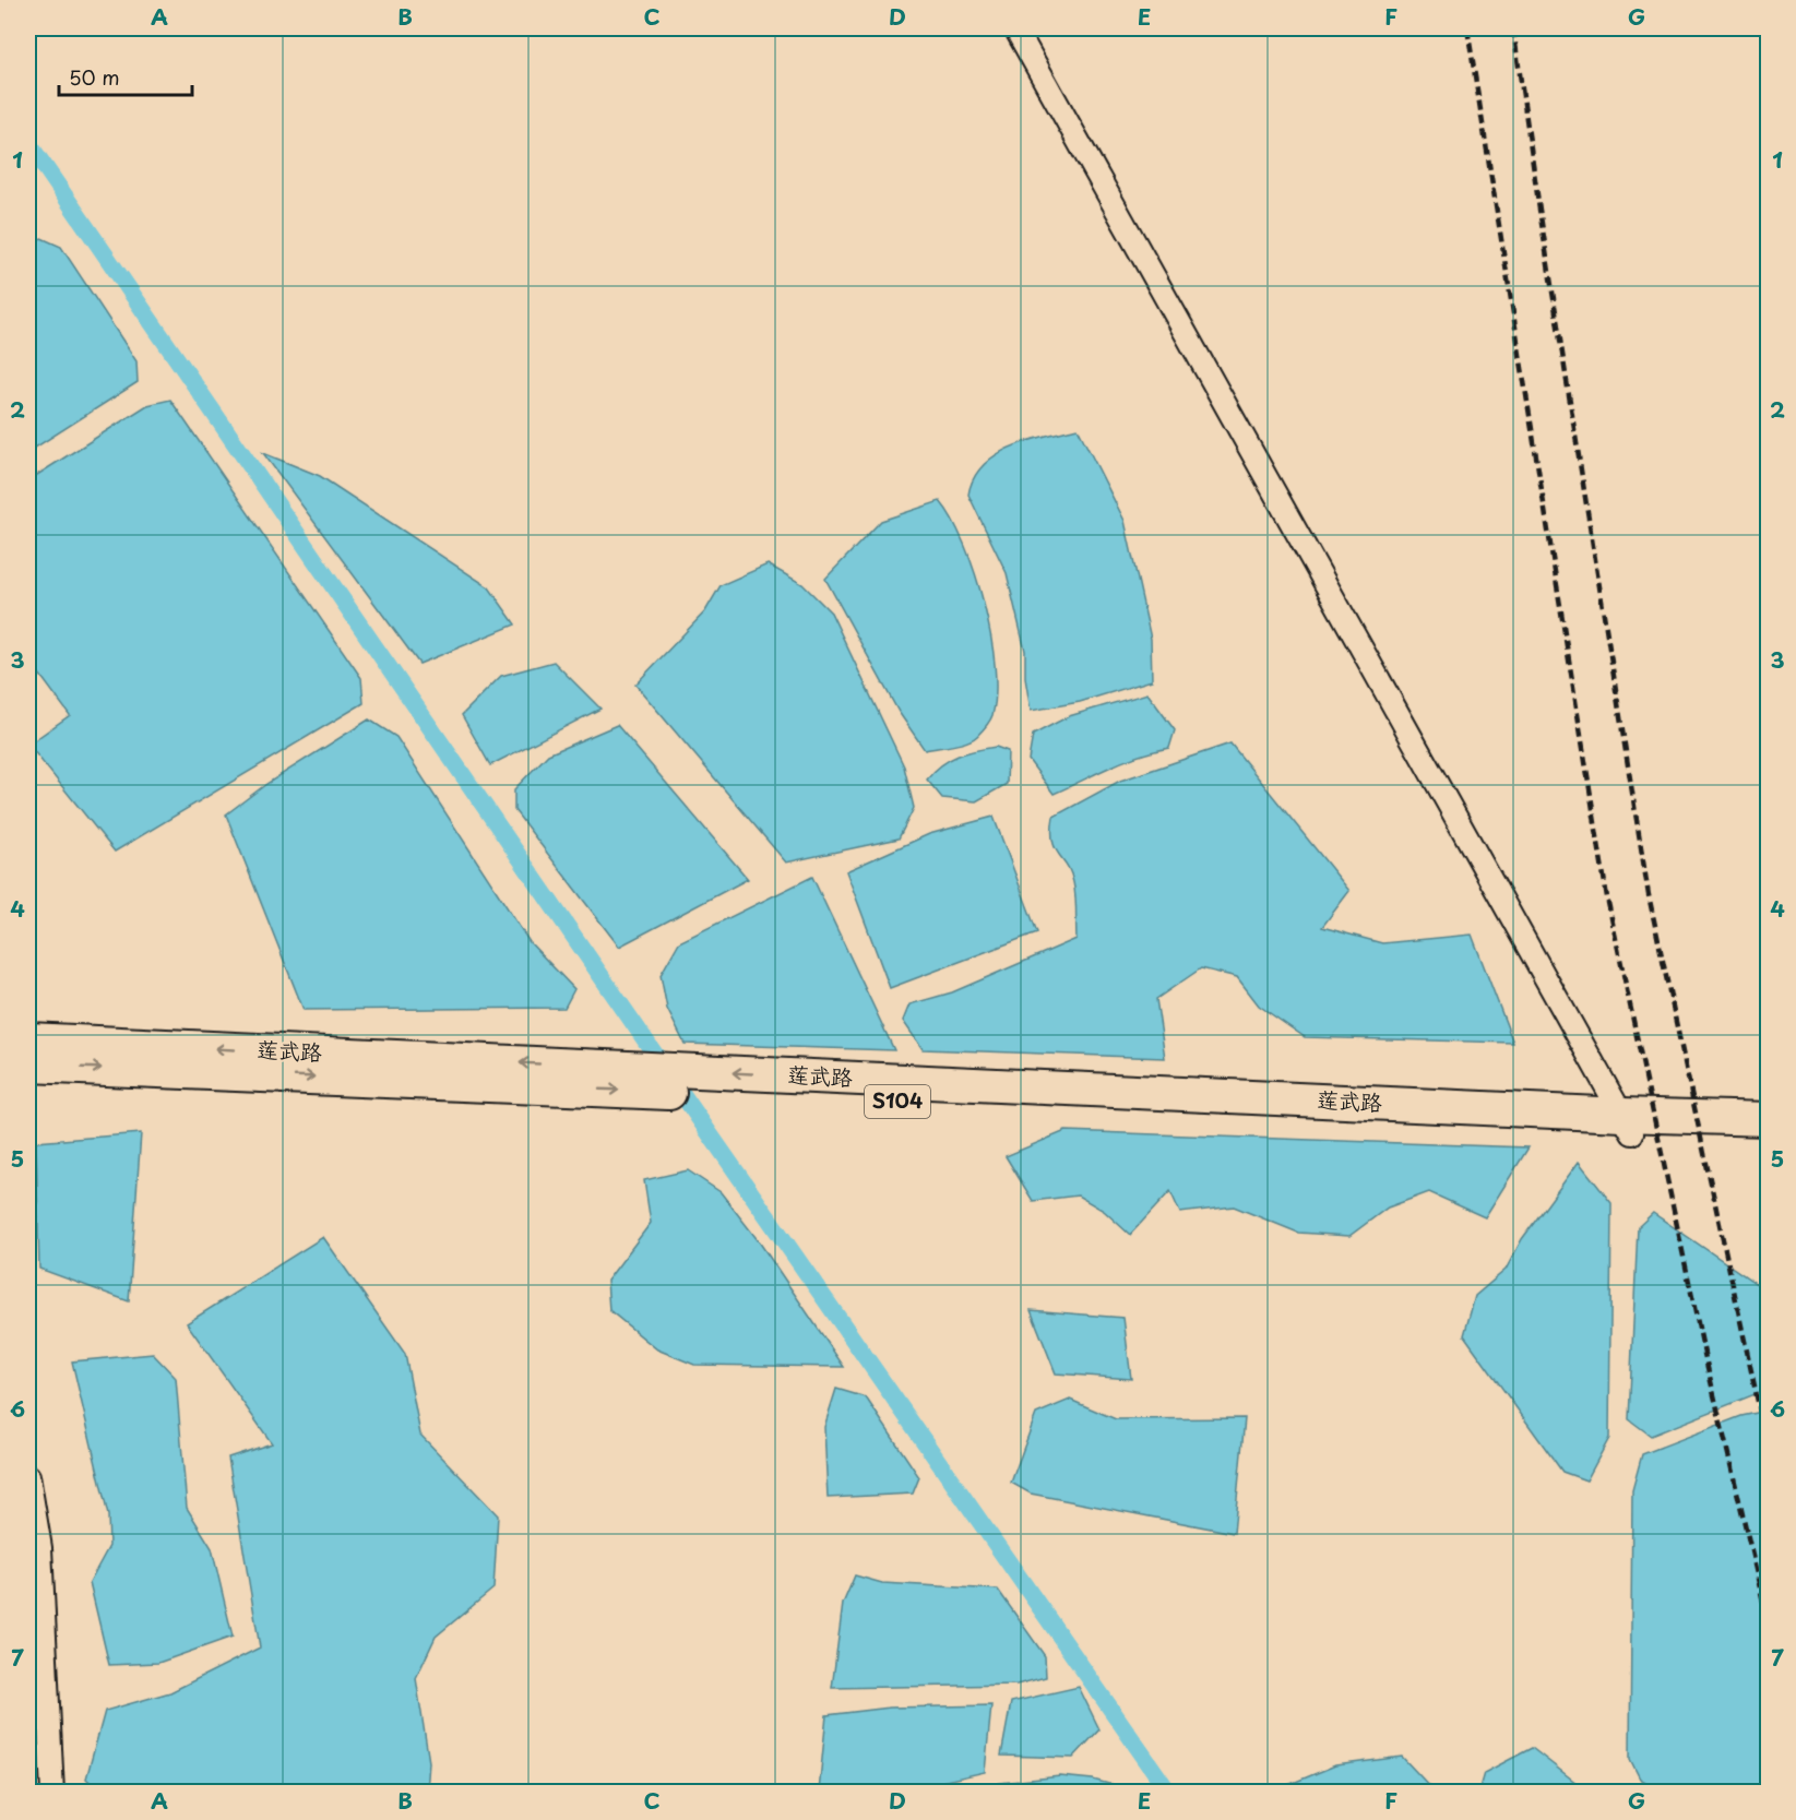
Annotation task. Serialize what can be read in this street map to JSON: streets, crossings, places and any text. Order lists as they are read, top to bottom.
{
  "streets": {
    "main road": ["莲武路", "S104"]
  },
  "scale_bar": "50 m",
  "grid": {
    "columns": [
      "A",
      "B",
      "C",
      "D",
      "E",
      "F",
      "G"
    ],
    "rows": [
      "1",
      "2",
      "3",
      "4",
      "5",
      "6",
      "7"
    ]
  }
}
